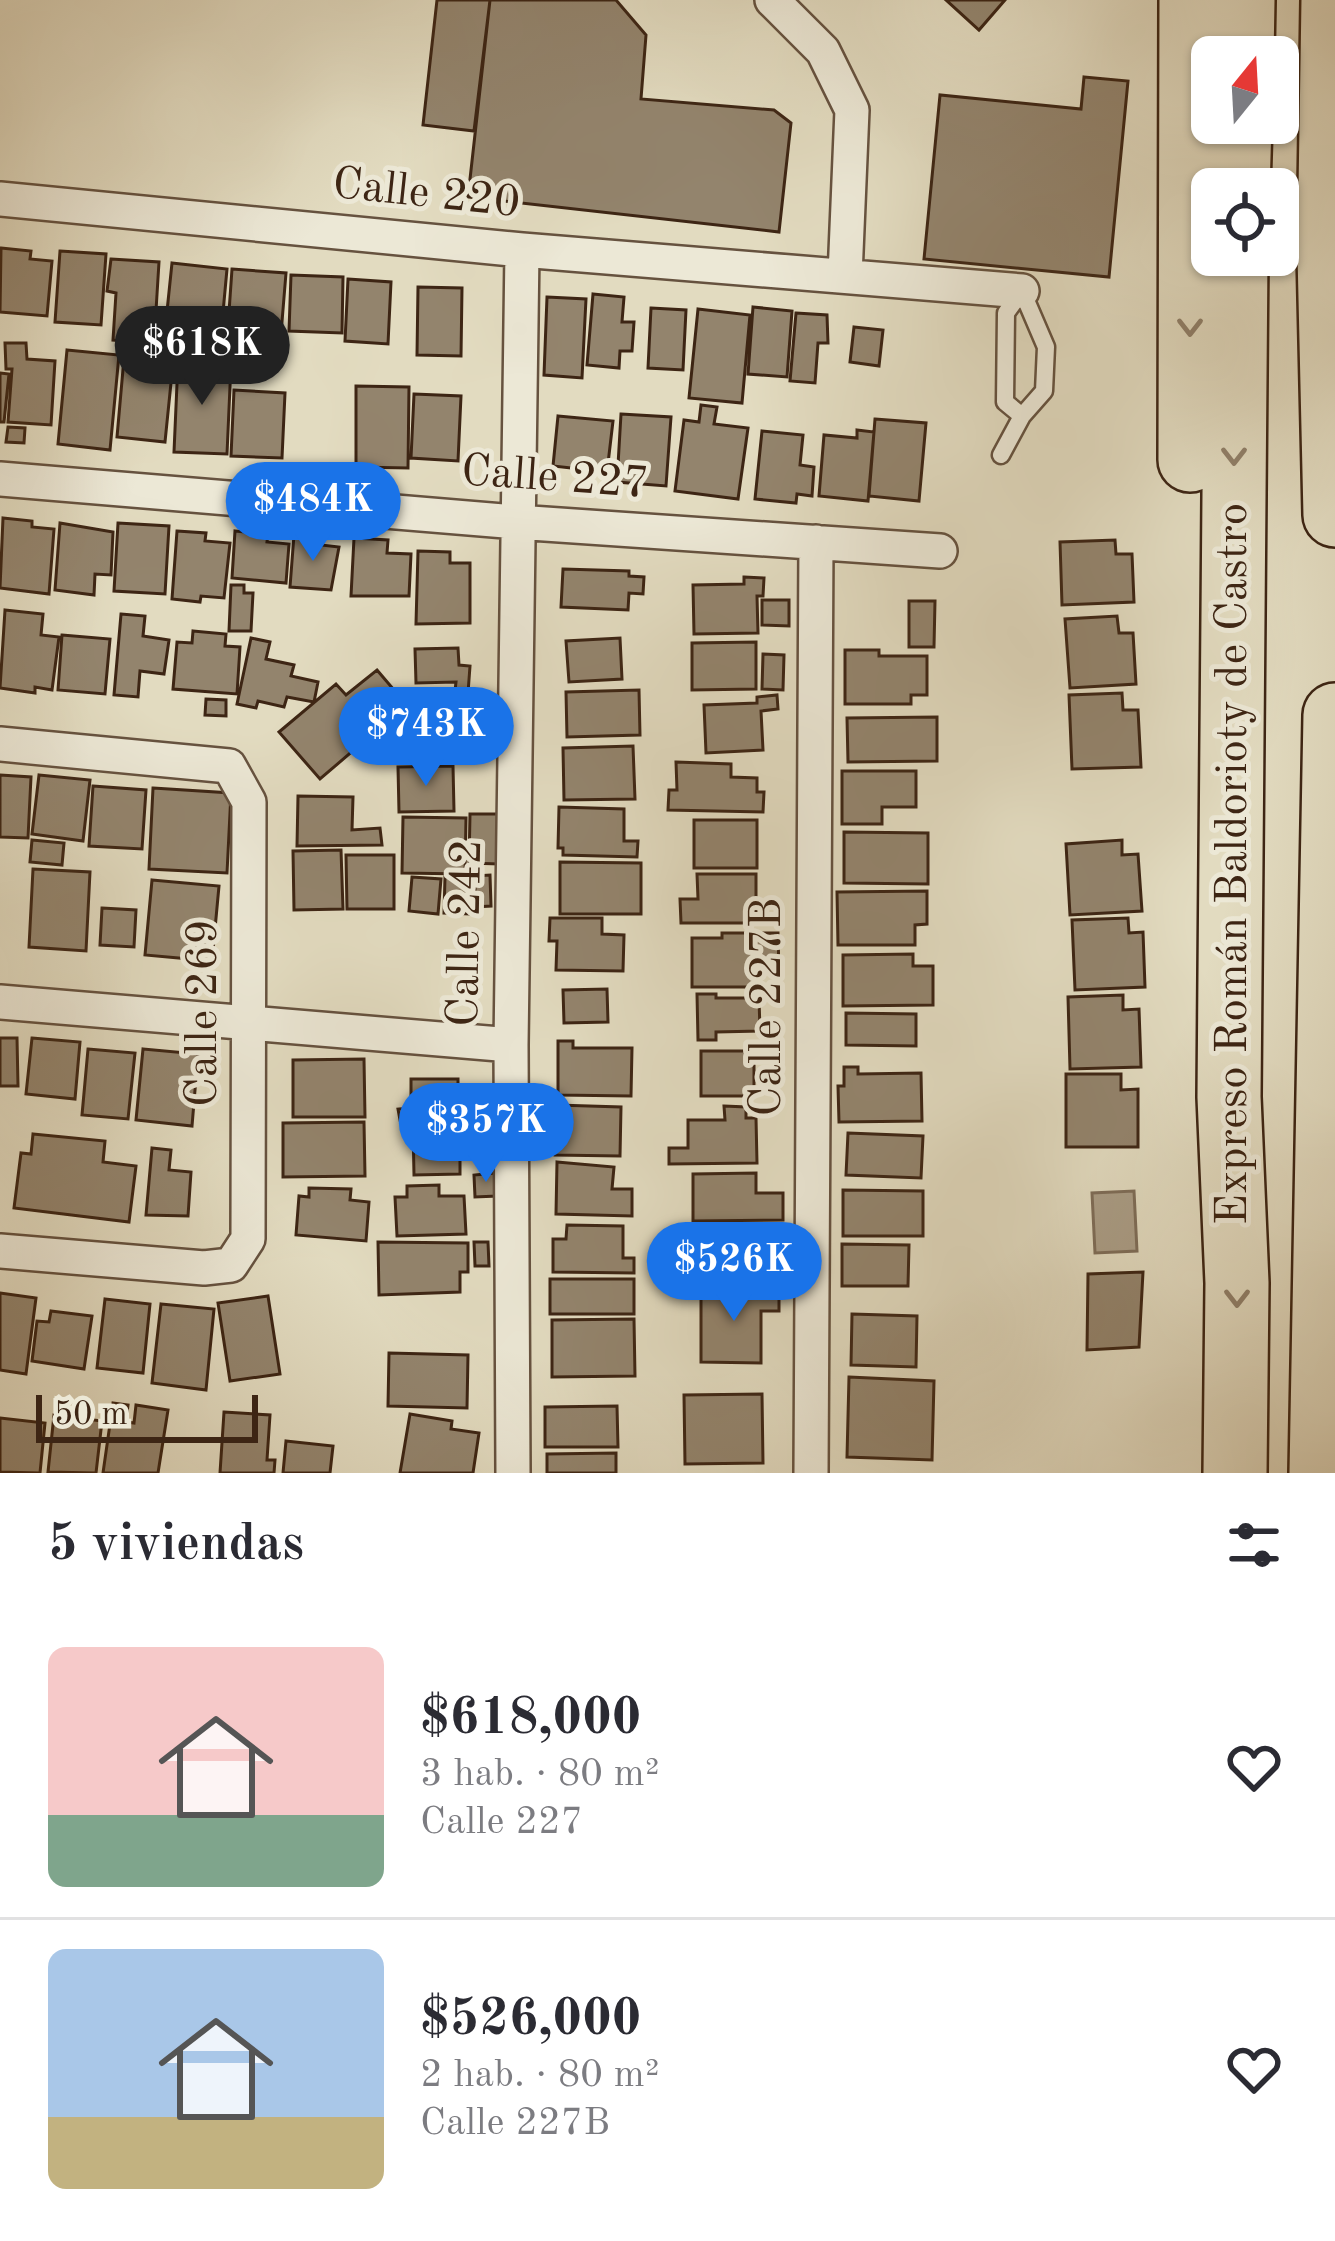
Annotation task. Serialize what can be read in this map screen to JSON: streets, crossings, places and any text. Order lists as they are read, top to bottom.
{
  "streets": {
    "highway": ["Expreso Román Baldorioty de Castro"],
    "street": [
      "Calle 220",
      "Calle 227",
      "Calle 242",
      "Calle 227B",
      "Calle 269"
    ]
  },
  "crossings": [
    ["Calle 220", "Calle 242"],
    ["Calle 227", "Calle 242"],
    ["Calle 227", "Calle 227B"]
  ],
  "scale_bar": "50 m",
  "north": "top",
  "page": {
    "price": [
      "$618K",
      "$484K",
      "$743K",
      "$357K",
      "$526K"
    ],
    "scale": "50 m",
    "heading": "5 viviendas",
    "list": [
      {
        "name": "$618,000",
        "note": "3 hab. · 80 m² · Calle 227"
      },
      {
        "name": "$526,000",
        "note": "2 hab. · 80 m² · Calle 227B"
      }
    ]
  }
}
